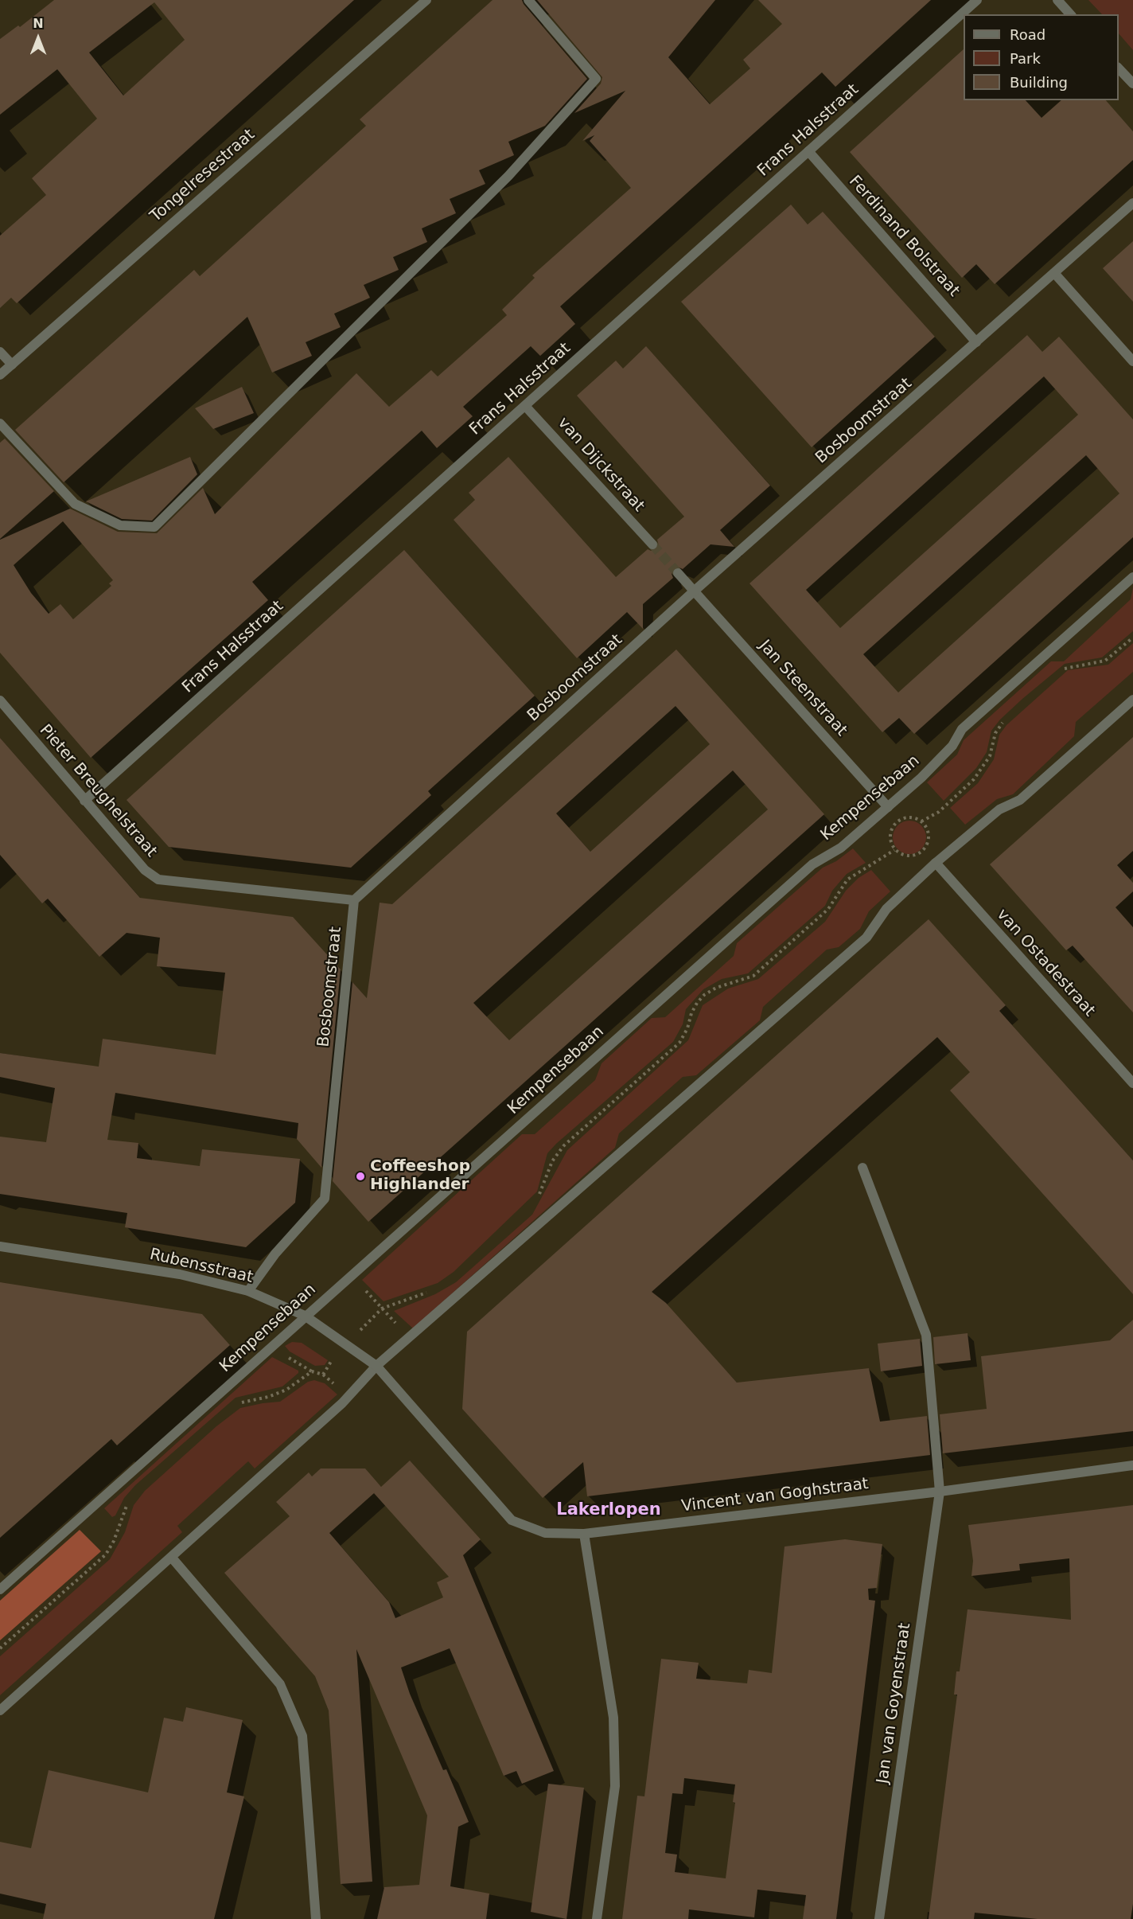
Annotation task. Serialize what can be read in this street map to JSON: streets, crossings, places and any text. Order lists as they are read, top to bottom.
{
  "streets": {
    "street": [
      "Frans Halsstraat",
      "Tongelresestraat",
      "Ferdinand Bolstraat",
      "Bosboomstraat",
      "van Dijckstraat",
      "Jan Steenstraat",
      "Pieter Breughelstraat",
      "Kempensebaan",
      "van Ostadestraat",
      "Rubensstraat",
      "Vincent van Goghstraat",
      "Jan van Goyenstraat"
    ]
  },
  "crossings": [
    ["Frans Halsstraat", "Ferdinand Bolstraat"],
    ["Frans Halsstraat", "van Dijckstraat"],
    ["Frans Halsstraat", "Pieter Breughelstraat"],
    ["Ferdinand Bolstraat", "Bosboomstraat"],
    ["Bosboomstraat", "Jan Steenstraat"],
    ["Bosboomstraat", "Pieter Breughelstraat"],
    ["Bosboomstraat", "Rubensstraat"],
    ["Jan Steenstraat", "Kempensebaan"],
    ["Kempensebaan", "Rubensstraat"],
    ["Rubensstraat", "Vincent van Goghstraat"],
    ["Vincent van Goghstraat", "Jan van Goyenstraat"]
  ],
  "districts": ["Lakerlopen"],
  "places": ["Coffeeshop Highlander"],
  "legend": ["Road", "Park", "Building"],
  "north": "top"
}
